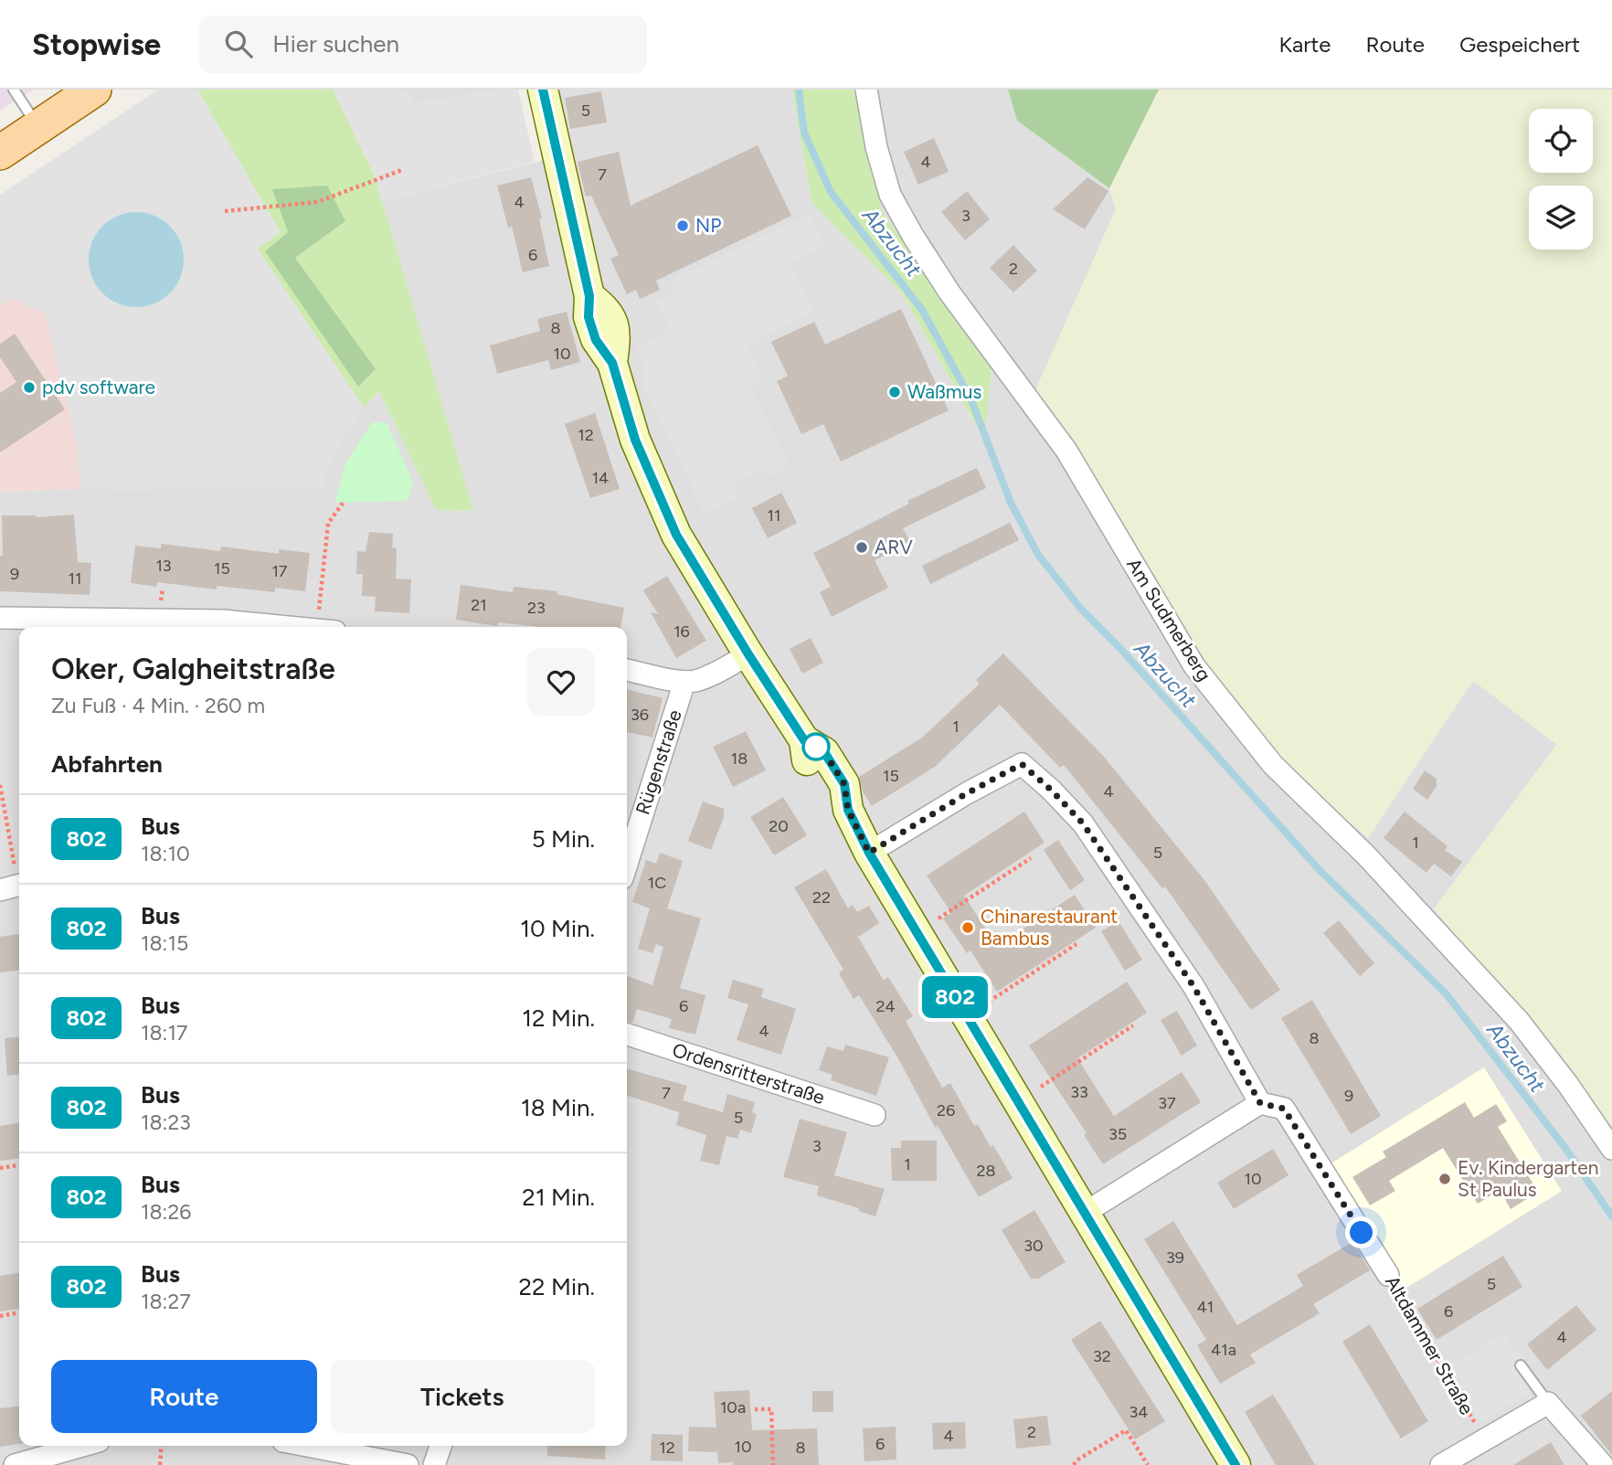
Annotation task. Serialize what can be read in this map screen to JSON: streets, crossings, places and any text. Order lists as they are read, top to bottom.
{
  "streets": {
    "street": [
      "Am Sudmerberg",
      "Rügenstraße",
      "Ordensritterstraße",
      "Altdammer Straße"
    ]
  },
  "water": ["Abzucht"],
  "places": [
    "NP",
    "pdv software",
    "Waßmus",
    "ARV",
    "Chinarestaurant Bambus",
    "Ev. Kindergarten St Paulus"
  ],
  "lines": ["bus line 802"],
  "house_numbers": [
    "5",
    "4",
    "7",
    "4",
    "3",
    "6",
    "2",
    "8",
    "10",
    "12",
    "14",
    "11",
    "13",
    "15",
    "17",
    "9",
    "11",
    "21",
    "23",
    "16",
    "36",
    "1",
    "18",
    "15",
    "4",
    "20",
    "1",
    "5",
    "1C",
    "22",
    "6",
    "24",
    "4",
    "8",
    "33",
    "7",
    "9",
    "37",
    "26",
    "5",
    "35",
    "3",
    "1",
    "28",
    "10",
    "30",
    "39",
    "5",
    "41",
    "6",
    "4",
    "41a",
    "32",
    "10a",
    "34",
    "2",
    "4",
    "6",
    "10",
    "12",
    "8"
  ],
  "page": {
    "header": "Stopwise",
    "search": "Hier suchen",
    "nav": ["Karte", "Route", "Gespeichert"],
    "on_map": "802",
    "heading": [
      ["Oker, Galgheitstraße", "Zu Fuß · 4 Min. · 260 m"],
      "Abfahrten"
    ],
    "list": [
      {
        "mark": "802",
        "name": "Bus",
        "note": "18:10",
        "value": "5 Min."
      },
      {
        "mark": "802",
        "name": "Bus",
        "note": "18:15",
        "value": "10 Min."
      },
      {
        "mark": "802",
        "name": "Bus",
        "note": "18:17",
        "value": "12 Min."
      },
      {
        "mark": "802",
        "name": "Bus",
        "note": "18:23",
        "value": "18 Min."
      },
      {
        "mark": "802",
        "name": "Bus",
        "note": "18:26",
        "value": "21 Min."
      },
      {
        "mark": "802",
        "name": "Bus",
        "note": "18:27",
        "value": "22 Min."
      }
    ],
    "buttons": ["Route", "Tickets"]
  }
}
